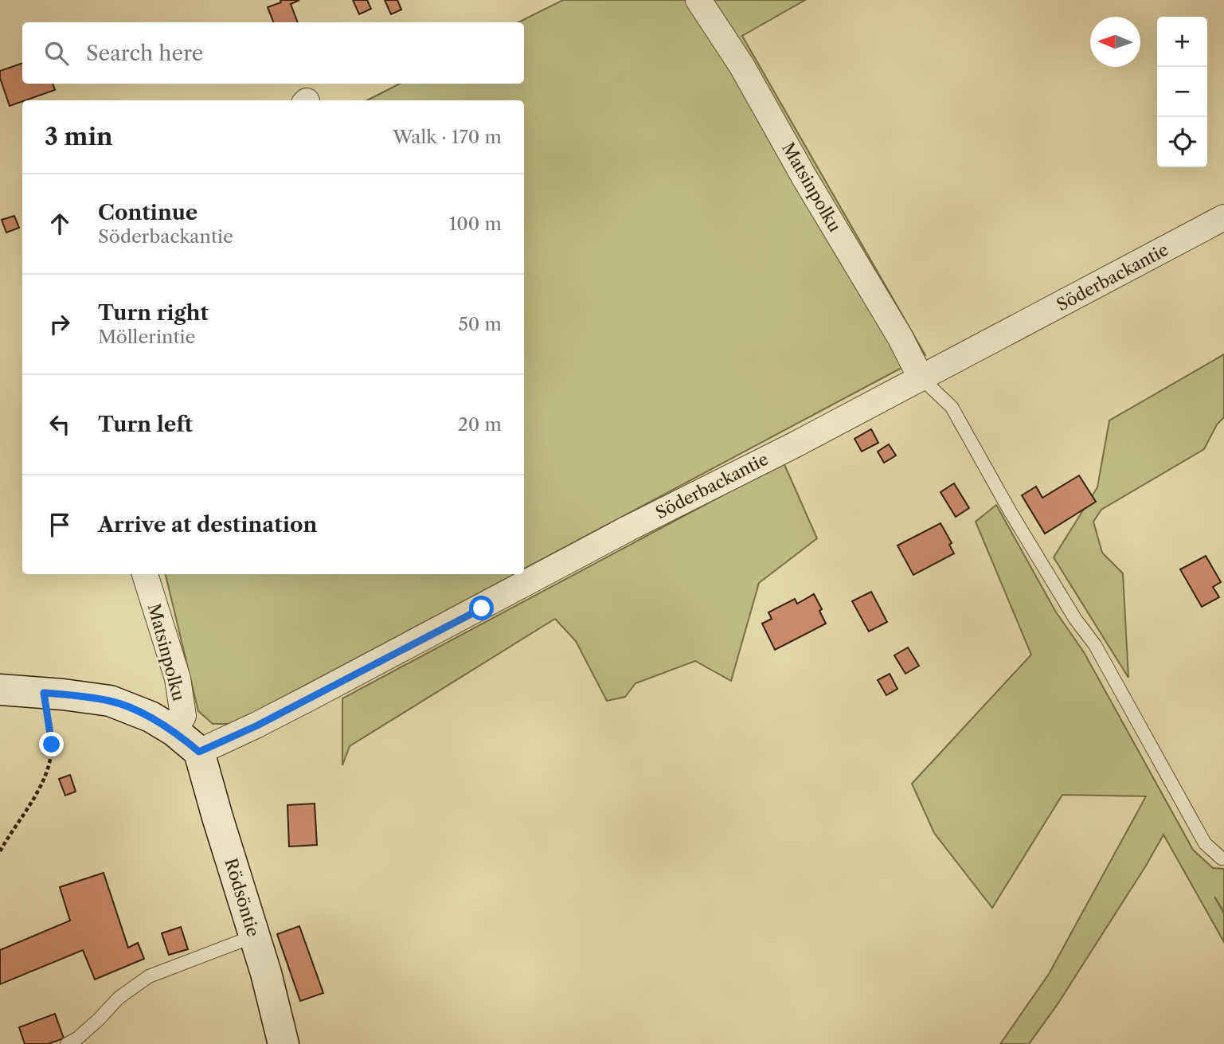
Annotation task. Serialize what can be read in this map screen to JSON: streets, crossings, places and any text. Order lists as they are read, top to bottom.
{
  "streets": {
    "street": ["Matsinpolku", "Söderbackantie", "Rödsöntie"]
  },
  "crossings": [
    ["Matsinpolku", "Söderbackantie"],
    ["Söderbackantie", "Rödsöntie"]
  ],
  "north": "left",
  "page": {
    "map_buttons": ["+", "−"],
    "search": "Search here",
    "heading": ["3 min", "Walk · 170 m"],
    "list": [
      ["Continue", "Söderbackantie", "100 m"],
      ["Turn right", "Möllerintie", "50 m"],
      ["Turn left", "20 m"],
      "Arrive at destination"
    ]
  }
}
